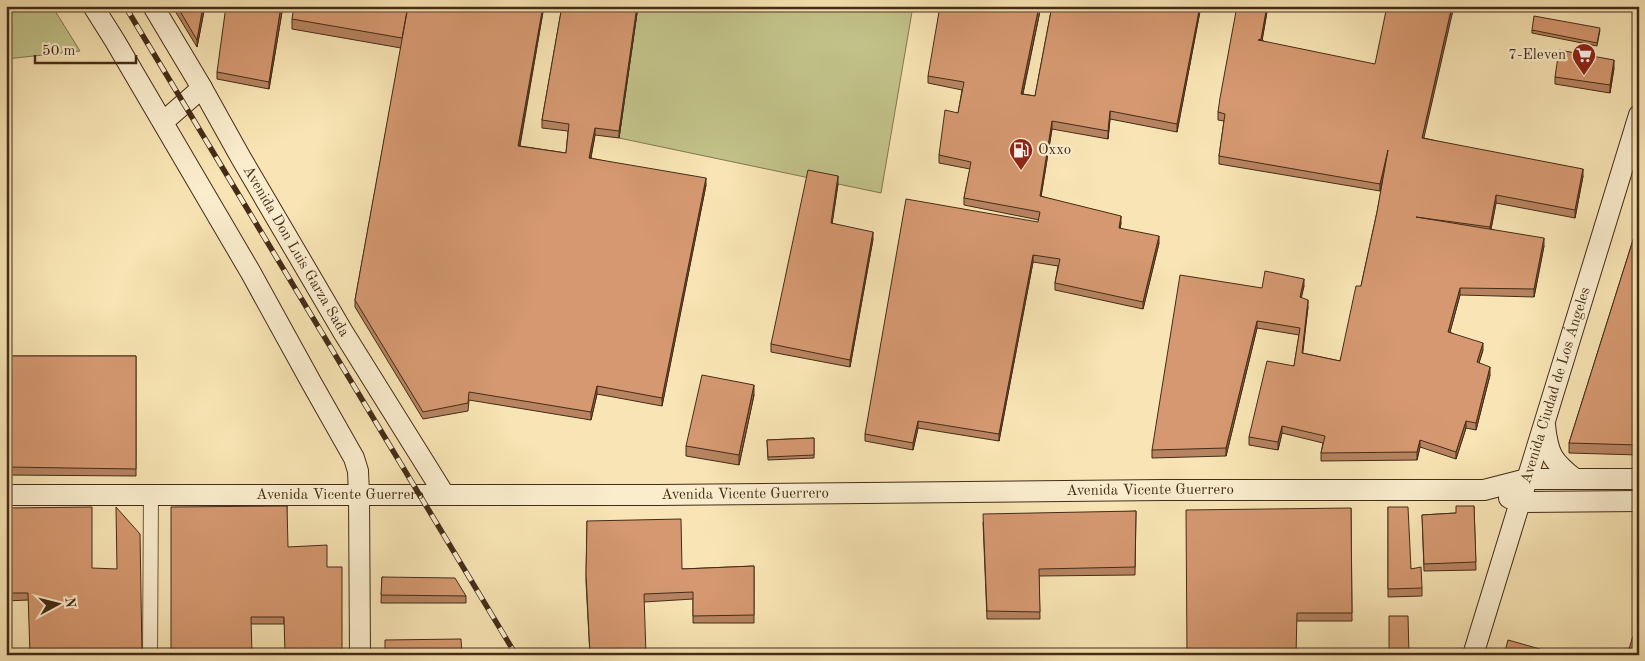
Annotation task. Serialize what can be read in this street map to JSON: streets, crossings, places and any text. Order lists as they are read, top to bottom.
{
  "streets": {
    "street": ["Avenida Don Luis Garza Sada", "Avenida Ciudad de Los Ángeles", "Avenida Vicente Guerrero"]
  },
  "crossings": [
    ["Avenida Don Luis Garza Sada", "Avenida Vicente Guerrero"],
    ["Avenida Ciudad de Los Ángeles", "Avenida Vicente Guerrero"]
  ],
  "places": {
    "supermarket": ["7-Eleven"],
    "fuel station": ["Oxxo"]
  },
  "scale_bar": "50 m",
  "north": "right"
}
